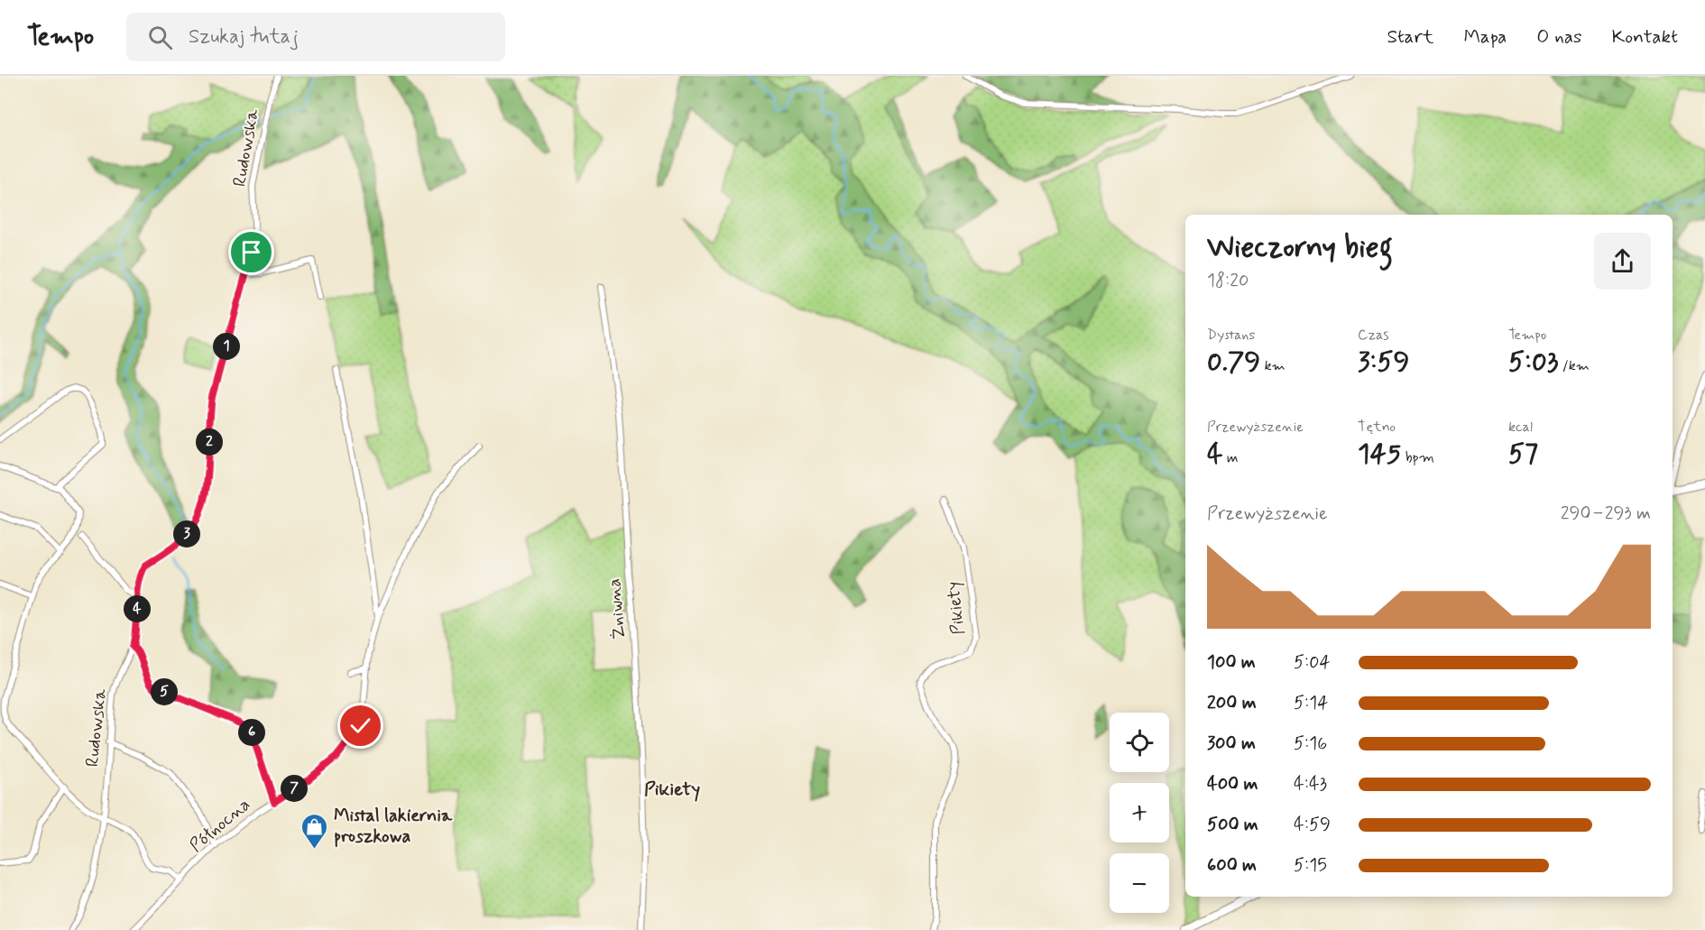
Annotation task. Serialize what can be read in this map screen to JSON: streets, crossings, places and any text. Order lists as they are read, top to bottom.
{
  "streets": {
    "street": [
      "Rudowska",
      "Pikiety",
      "Żniwna",
      "Północna"
    ]
  },
  "districts": ["Pikiety"],
  "places": {
    "shop": ["Mistal lakiernia proszkowa"]
  },
  "page": {
    "header": "Tempo",
    "search": "Szukaj tutaj",
    "nav": [
      "Start",
      "Mapa",
      "O nas",
      "Kontakt"
    ],
    "heading": ["Wieczorny bieg", "18:20"],
    "stats": [
      ["Dystans", "0.79 km"],
      ["Czas", "3:59"],
      ["Tempo", "5:03 /km"],
      ["Przewyższenie", "4 m"],
      ["Tętno", "145 bpm"],
      ["kcal", "57"]
    ],
    "pins": [
      "1",
      "2",
      "3",
      "4",
      "5",
      "6",
      "7"
    ],
    "chart": ["Przewyższenie", "290–293 m"],
    "list": [
      {
        "name": "100 m",
        "note": "5:04"
      },
      {
        "name": "200 m",
        "note": "5:14"
      },
      {
        "name": "300 m",
        "note": "5:16"
      },
      {
        "name": "400 m",
        "note": "4:43"
      },
      {
        "name": "500 m",
        "note": "4:59"
      },
      {
        "name": "600 m",
        "note": "5:15"
      }
    ],
    "map_buttons": ["+", "−"]
  }
}
